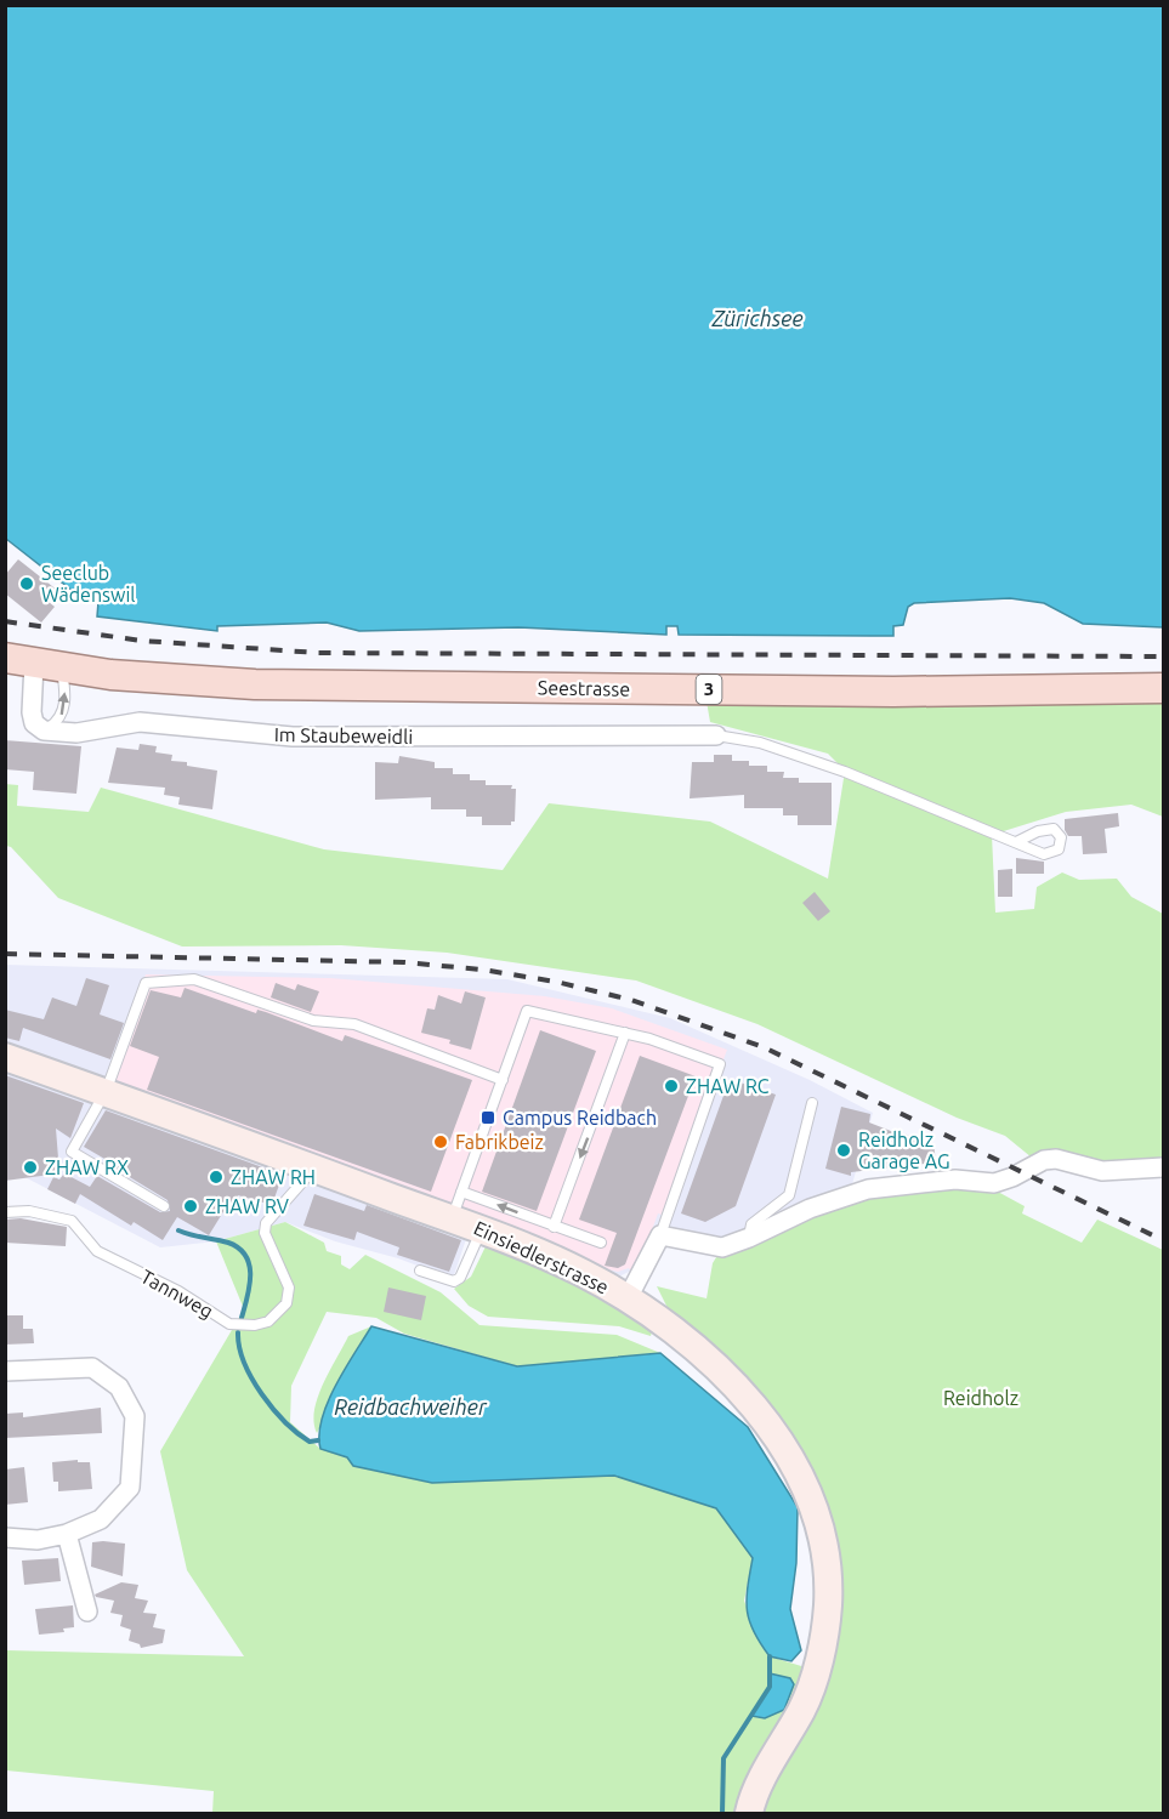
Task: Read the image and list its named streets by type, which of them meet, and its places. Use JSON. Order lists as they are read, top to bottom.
{
  "streets": {
    "main road": ["Seestrasse", "3", "Einsiedlerstrasse"],
    "street": ["Im Staubeweidli"],
    "lane": ["Tannweg"]
  },
  "crossings": [
    ["Einsiedlerstrasse", "Tannweg"]
  ],
  "water": ["Zürichsee", "Reidbachweiher"],
  "parks": ["Reidholz"],
  "places": {
    "other": [
      "Seeclub Wädenswil",
      "ZHAW RC",
      "Fabrikbeiz",
      "Reidholz Garage AG",
      "ZHAW RX",
      "ZHAW RH",
      "ZHAW RV"
    ],
    "transit": ["Campus Reidbach"]
  }
}
